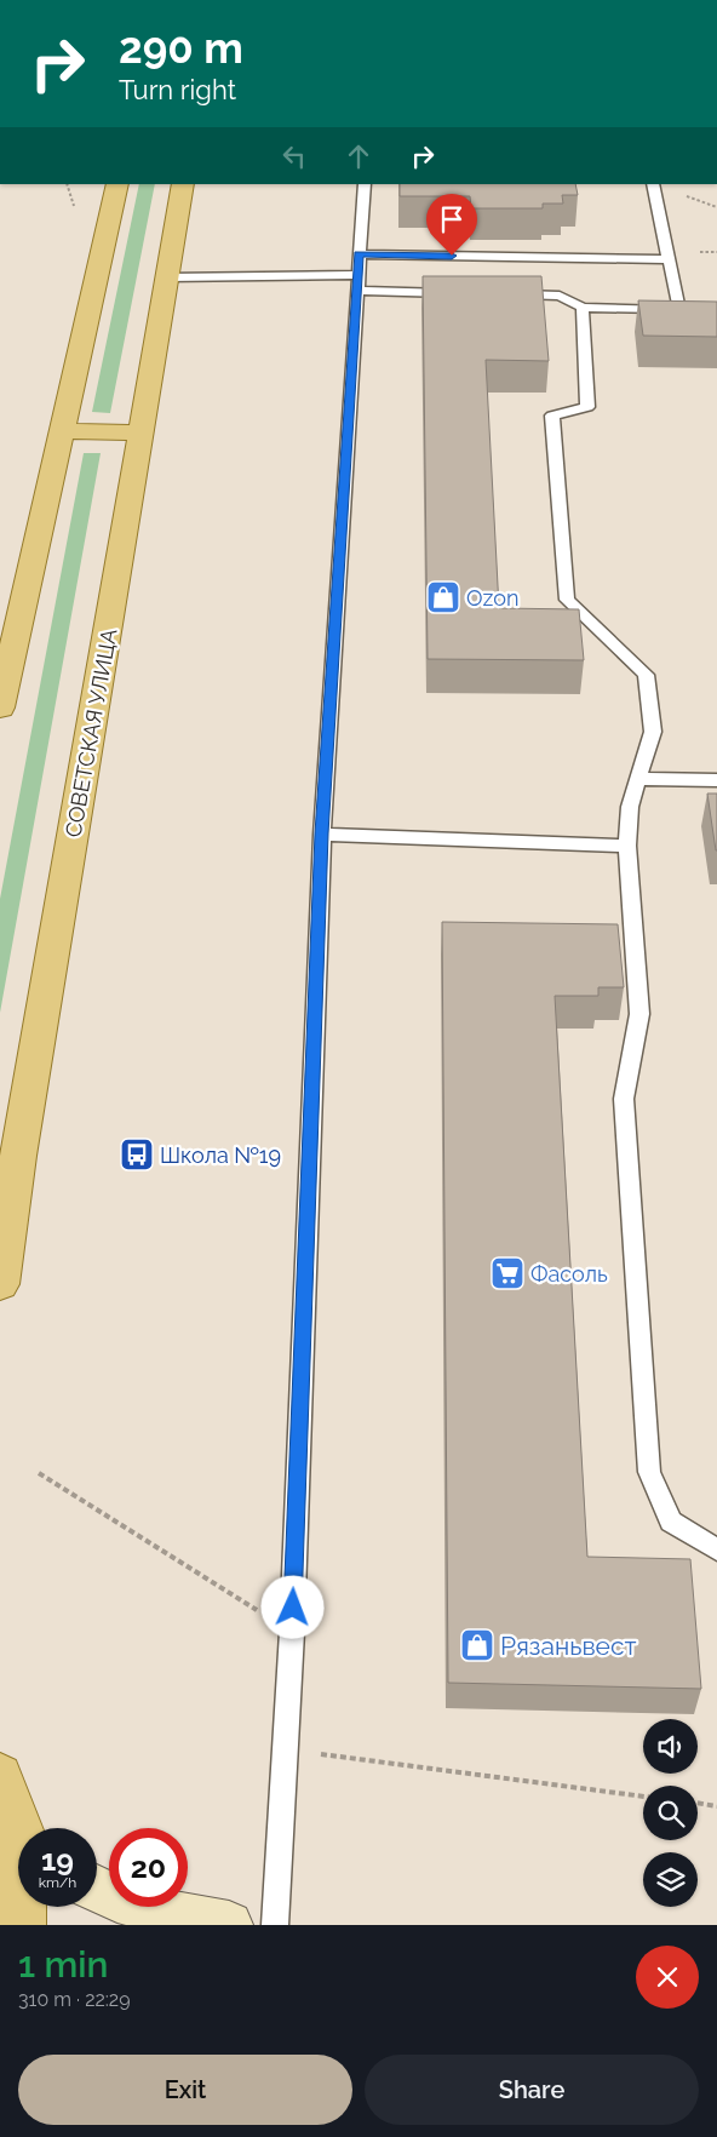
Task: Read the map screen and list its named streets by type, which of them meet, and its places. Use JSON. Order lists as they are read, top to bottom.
{
  "streets": {
    "main road": ["СОВЕТСКАЯ УЛИЦА"]
  },
  "places": {
    "shop": ["Ozon", "Рязаньвест"],
    "bus stop": ["Школа №19"],
    "supermarket": ["Фасоль"]
  },
  "page": {
    "turn": ["290 m", "Turn right"],
    "speed": "19 km/h",
    "limit": "20",
    "heading": ["1 min", "310 m · 22:29"],
    "buttons": ["Exit", "Share"]
  }
}
